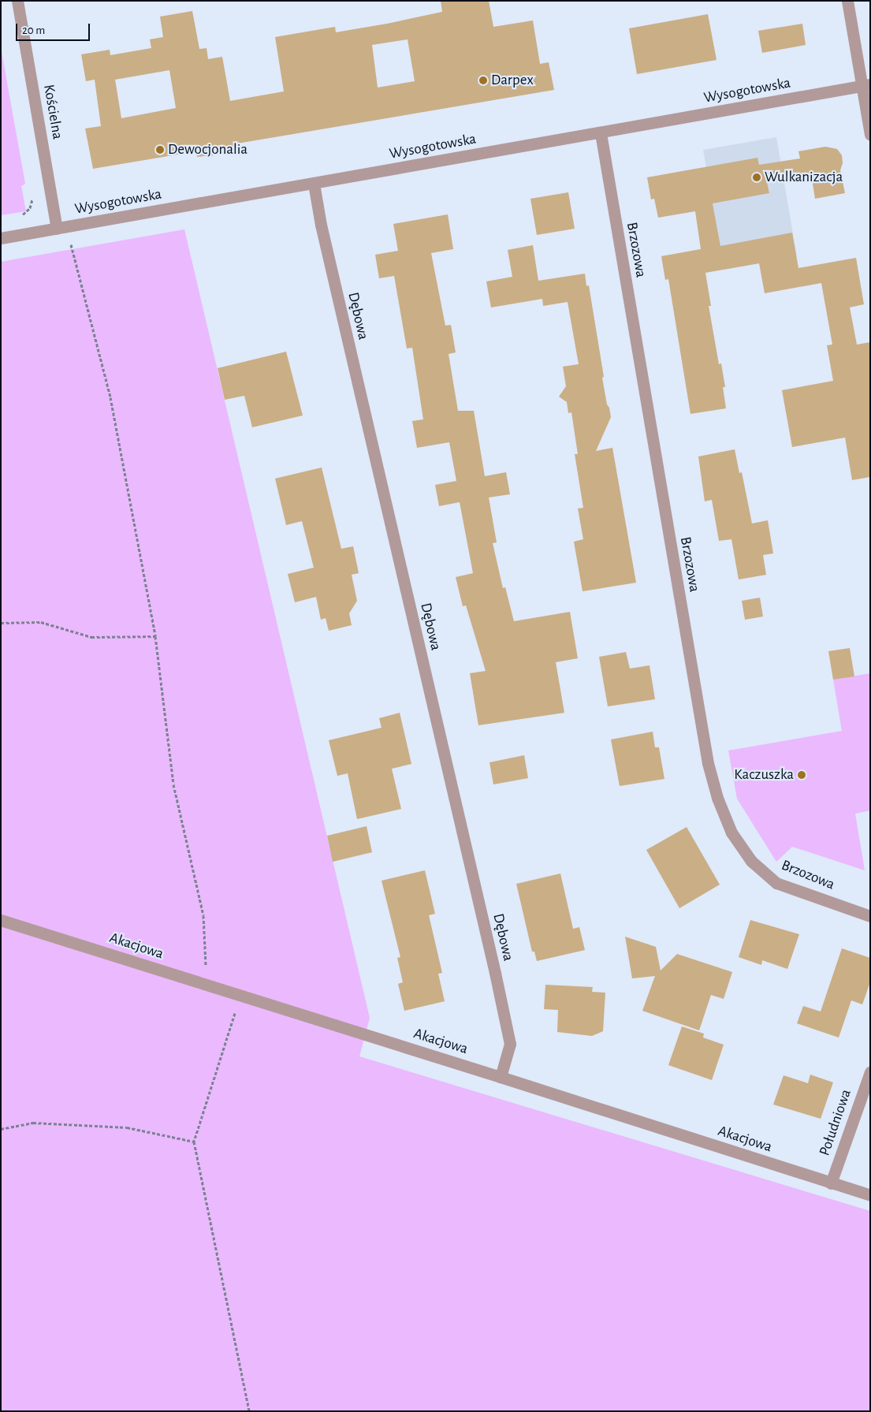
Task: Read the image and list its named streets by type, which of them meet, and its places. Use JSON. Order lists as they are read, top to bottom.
{
  "streets": {
    "street": [
      "Wysogotowska",
      "Kościelna",
      "Brzozowa",
      "Dębowa",
      "Akacjowa",
      "Południowa"
    ]
  },
  "crossings": [
    ["Wysogotowska", "Kościelna"],
    ["Wysogotowska", "Brzozowa"],
    ["Wysogotowska", "Dębowa"],
    ["Dębowa", "Akacjowa"],
    ["Akacjowa", "Południowa"]
  ],
  "places": [
    "Darpex",
    "Dewocjonalia",
    "Wulkanizacja",
    "Kaczuszka"
  ],
  "scale_bar": "20 m"
}
